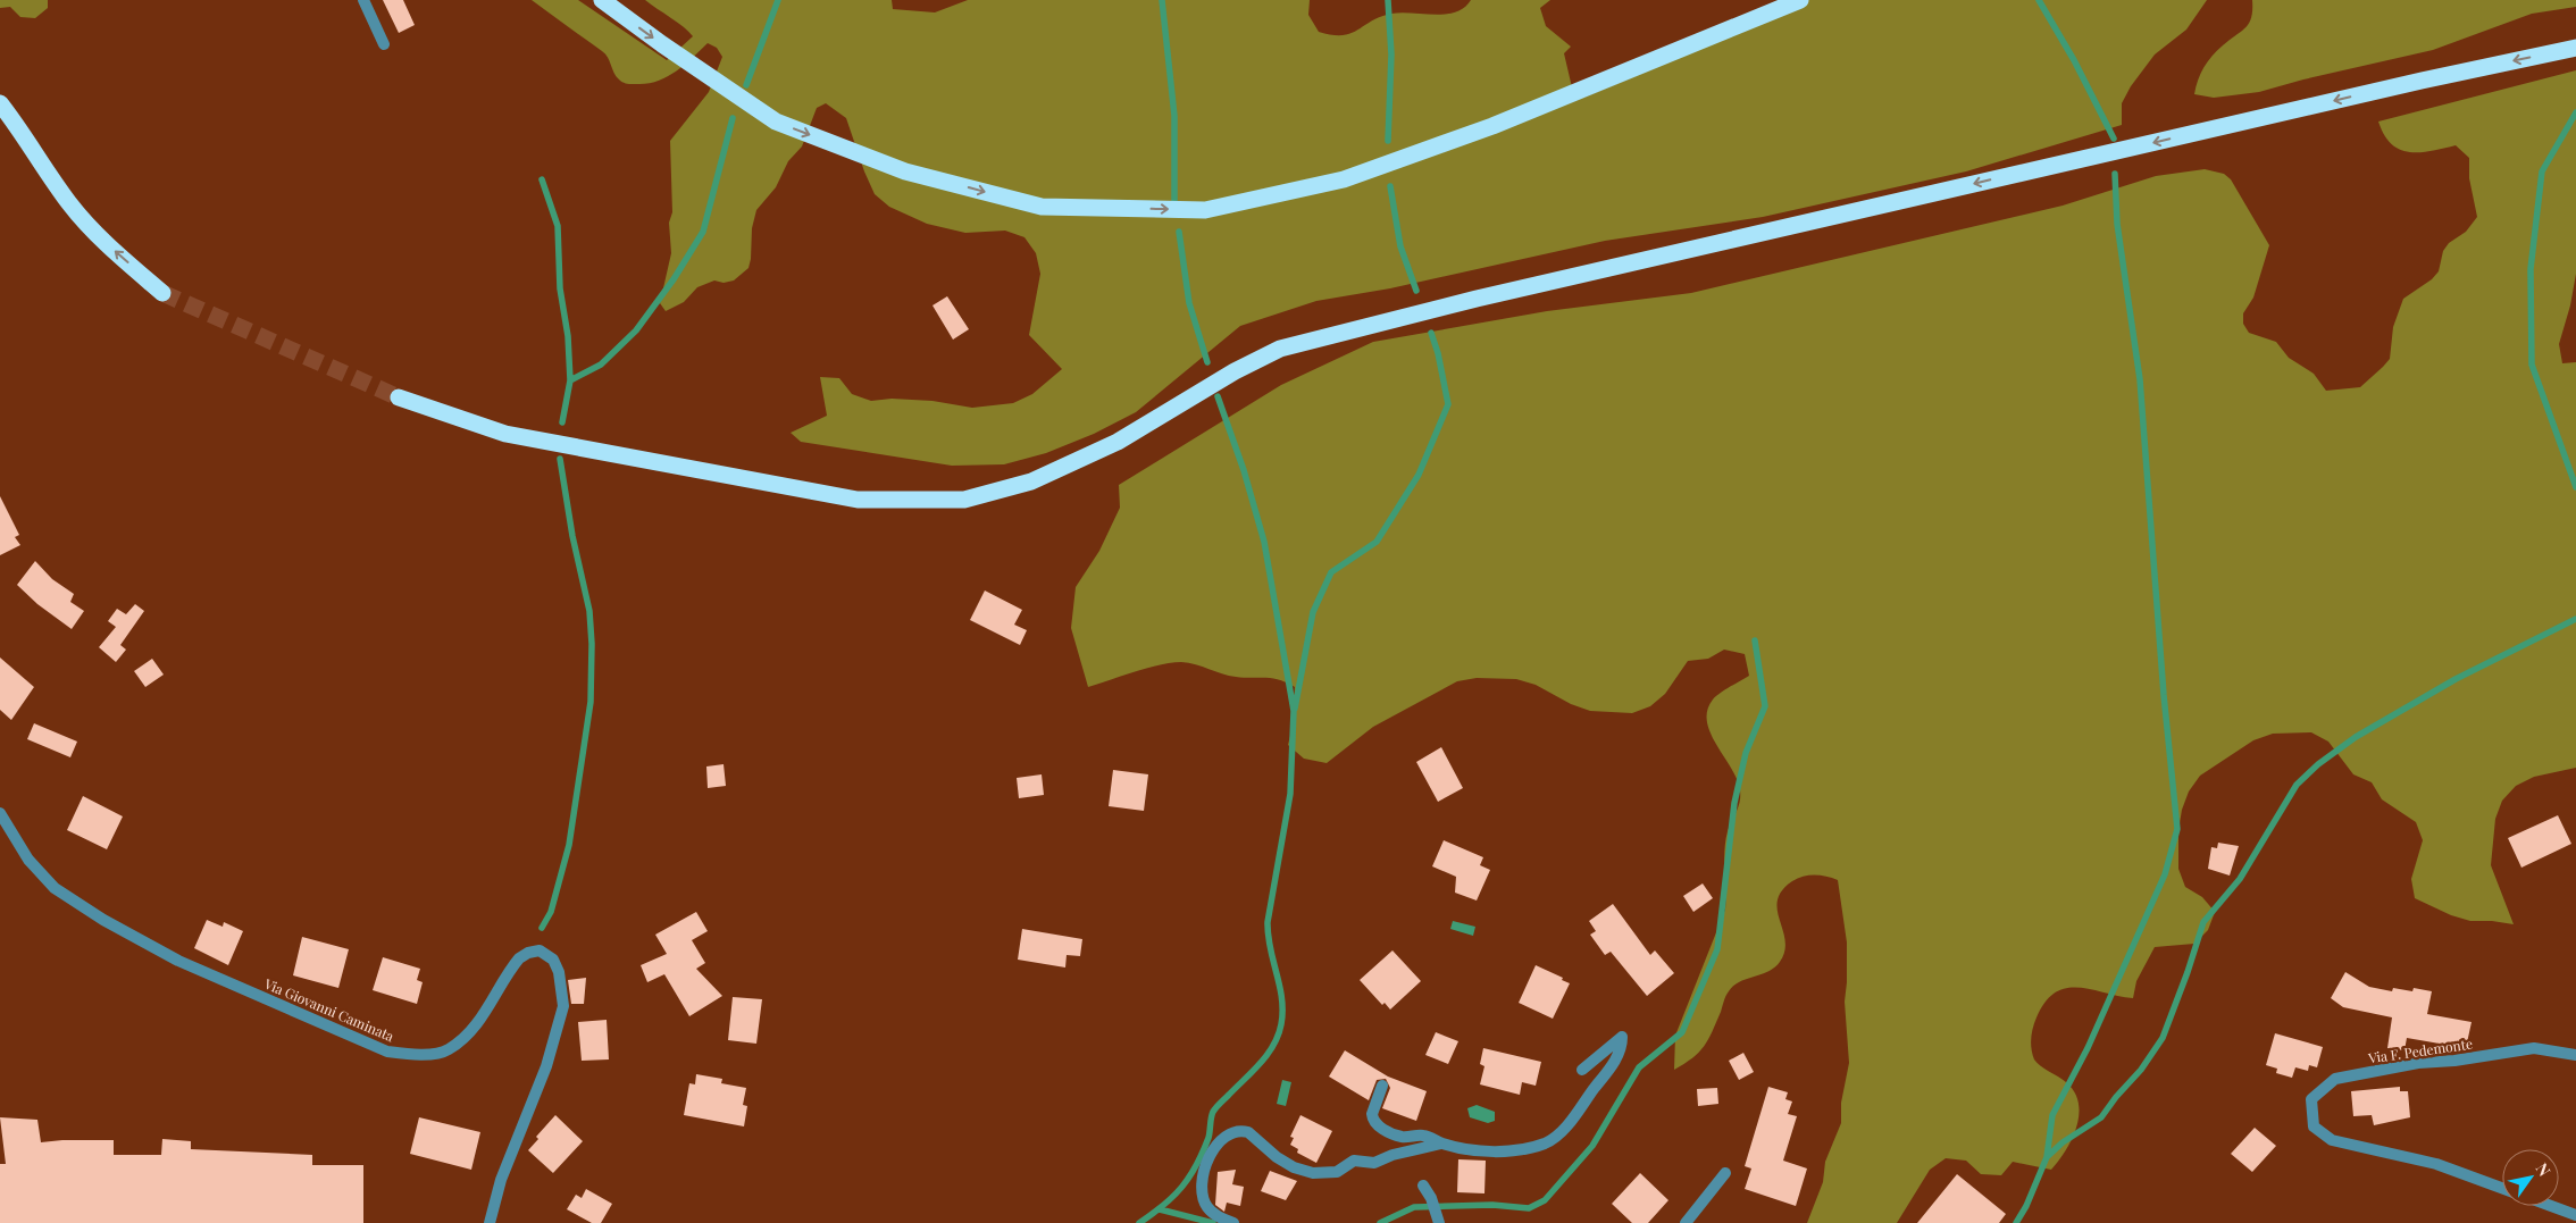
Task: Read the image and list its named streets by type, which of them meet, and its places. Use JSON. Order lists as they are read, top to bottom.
{
  "streets": {
    "street": ["Via Giovanni Caminata", "Via F. Pedemonte"]
  },
  "north": "top right"
}
